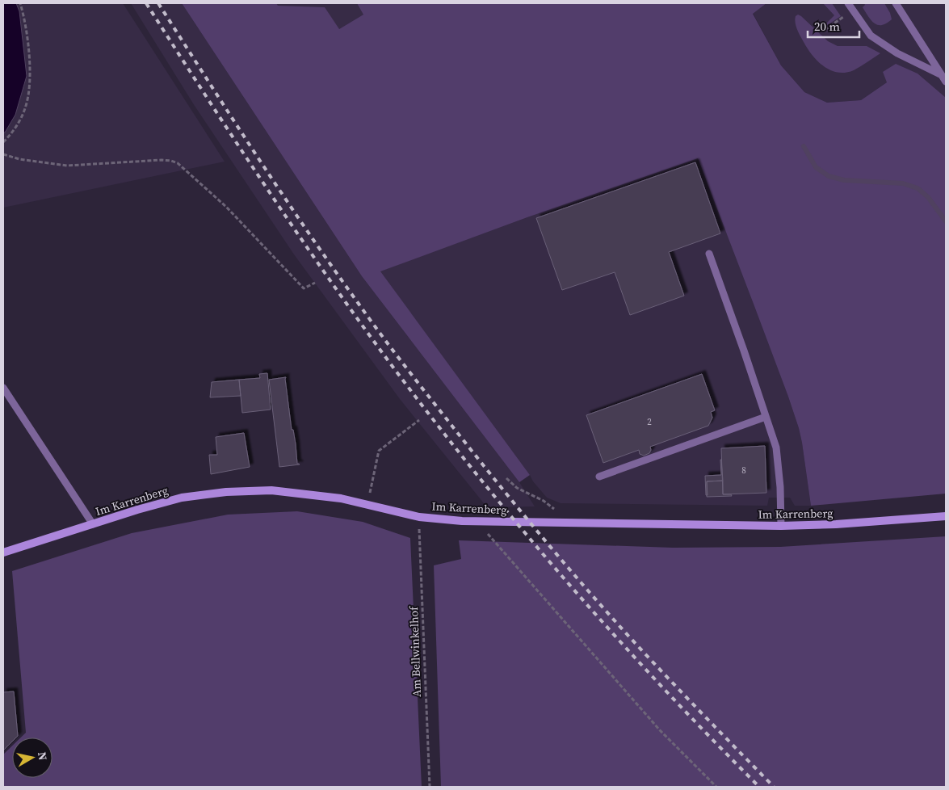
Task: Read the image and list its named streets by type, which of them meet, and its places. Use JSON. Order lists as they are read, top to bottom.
{
  "streets": {
    "street": ["Im Karrenberg"],
    "path": ["Am Bellwinkelhof"]
  },
  "crossings": [
    ["Im Karrenberg", "Am Bellwinkelhof"]
  ],
  "house_numbers": ["2", "8"],
  "scale_bar": "20 m",
  "north": "right"
}
